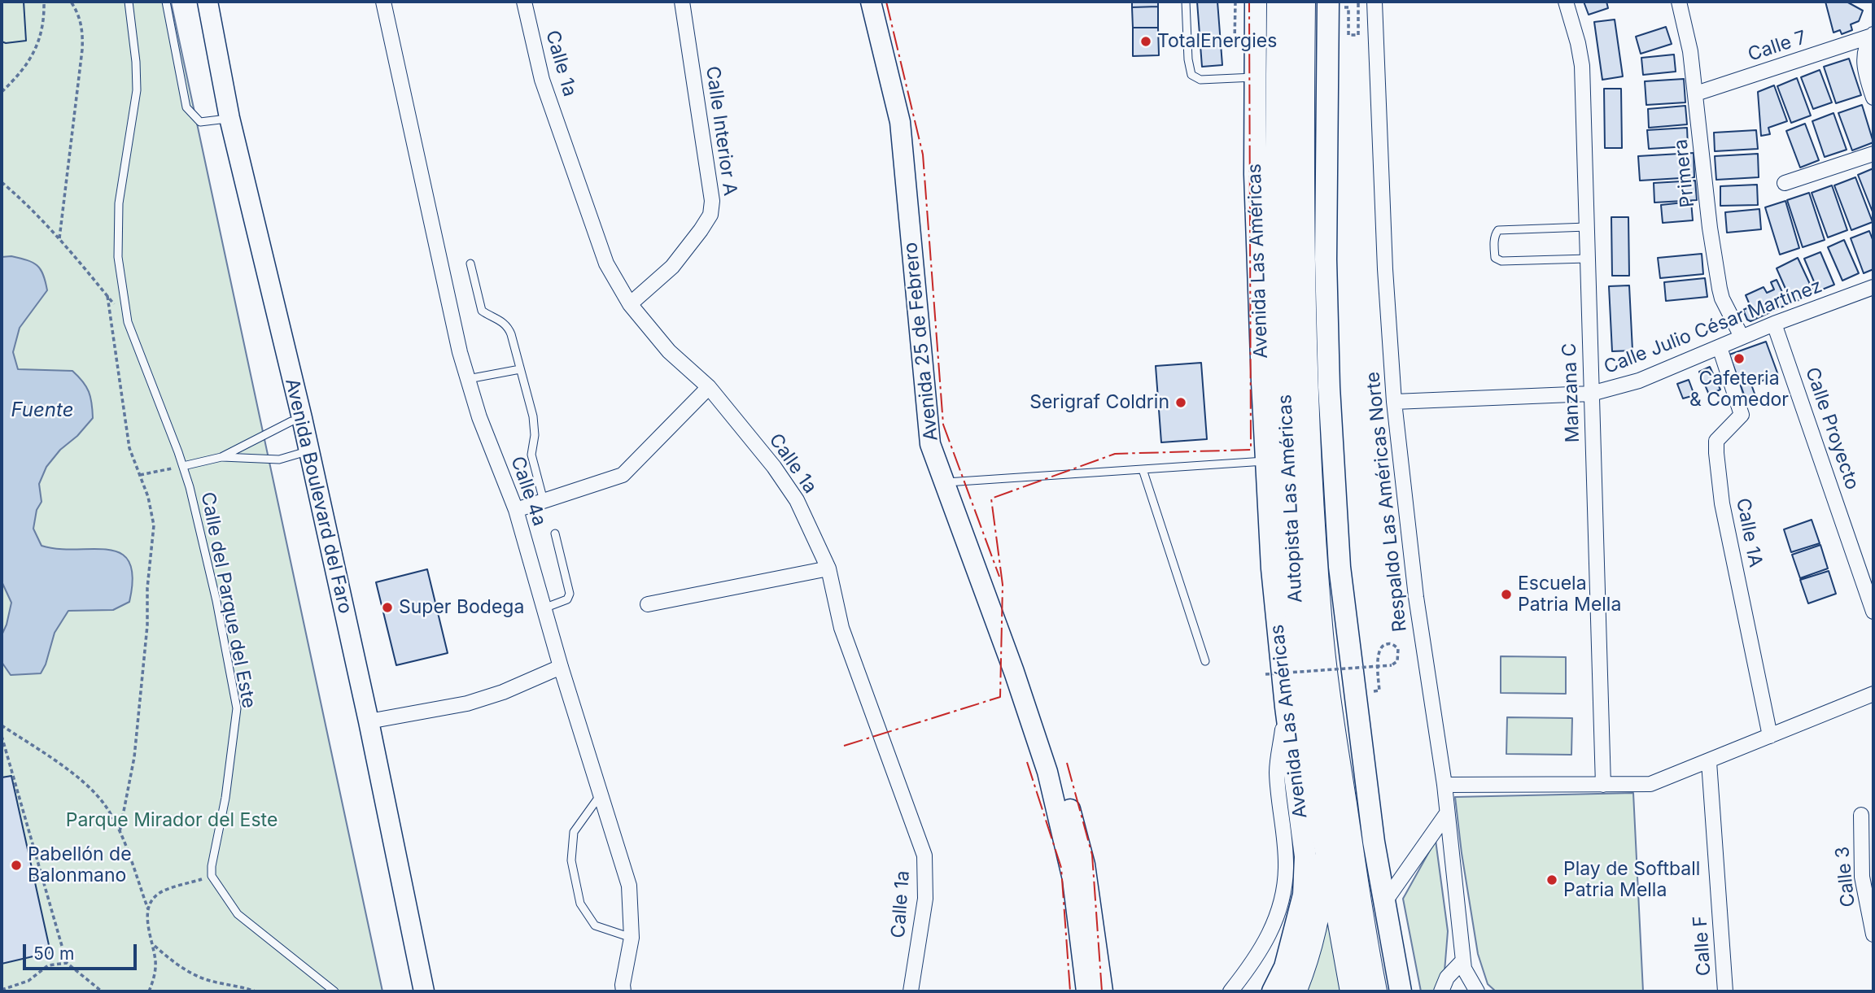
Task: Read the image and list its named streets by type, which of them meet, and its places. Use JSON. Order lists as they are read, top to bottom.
{
  "streets": {
    "highway": ["Autopista Las Américas"],
    "main road": ["Avenida Las Américas", "Avenida 25 de Febrero", "Avenida Boulevard del Faro"],
    "street": [
      "Calle 7",
      "Calle 1a",
      "Calle Interior A",
      "Primera",
      "Calle Julio César Martínez",
      "Manzana C",
      "Calle Proyecto",
      "Calle 4a",
      "Respaldo Las Américas Norte",
      "Calle 1A",
      "Calle 3",
      "Calle F"
    ],
    "lane": ["Calle del Parque del Este"]
  },
  "crossings": [
    ["Calle 7", "Primera"],
    ["Calle 1a", "Calle Interior A"],
    ["Primera", "Calle Julio César Martínez"],
    ["Calle Julio César Martínez", "Manzana C"],
    ["Calle Julio César Martínez", "Calle Proyecto"],
    ["Calle Julio César Martínez", "Respaldo Las Américas Norte"],
    ["Calle Julio César Martínez", "Calle 1A"]
  ],
  "water": ["Fuente"],
  "parks": ["Parque Mirador del Este"],
  "places": [
    "TotalEnergies",
    "Cafeteria & Comedor",
    "Serigraf Coldrin",
    "Escuela Patria Mella",
    "Super Bodega",
    "Pabellón de Balonmano",
    "Play de Softball Patria Mella"
  ],
  "scale_bar": "50 m"
}
